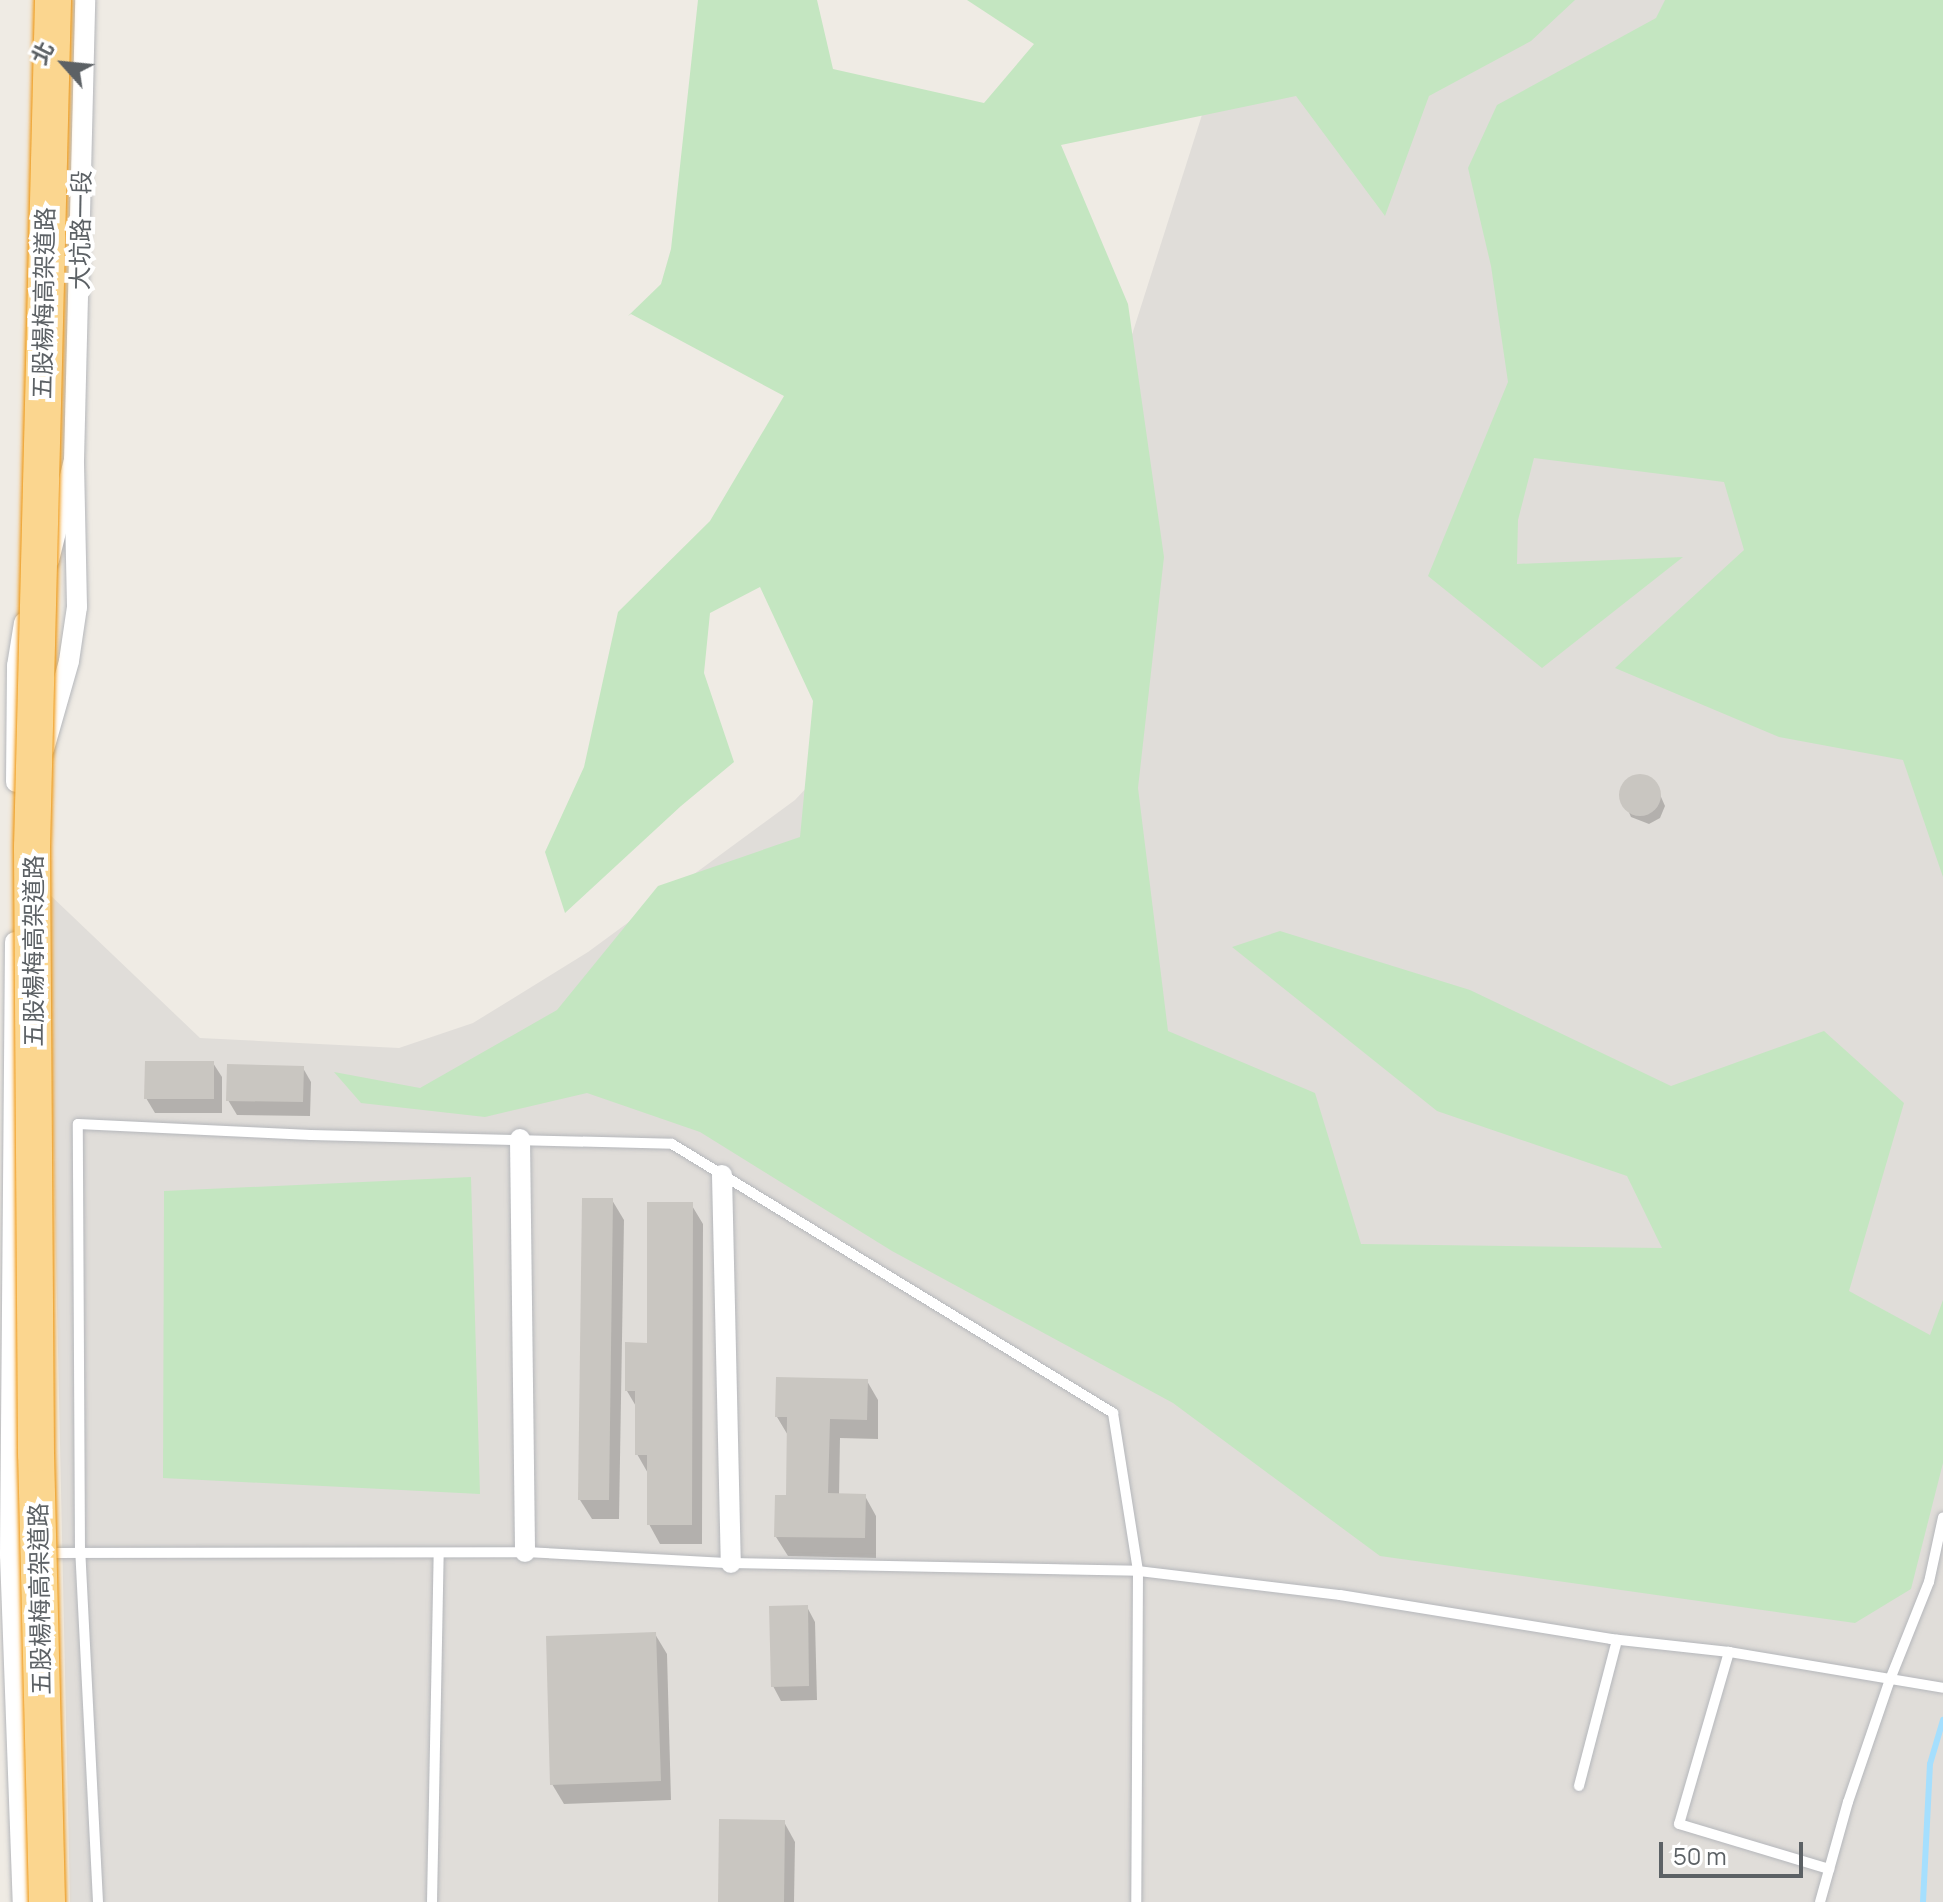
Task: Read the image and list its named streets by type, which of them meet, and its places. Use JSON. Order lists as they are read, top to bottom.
{
  "streets": {
    "highway": ["五股楊梅高架道路"],
    "street": ["大坑路一段"]
  },
  "scale_bar": "50 m",
  "north": "top left"
}
